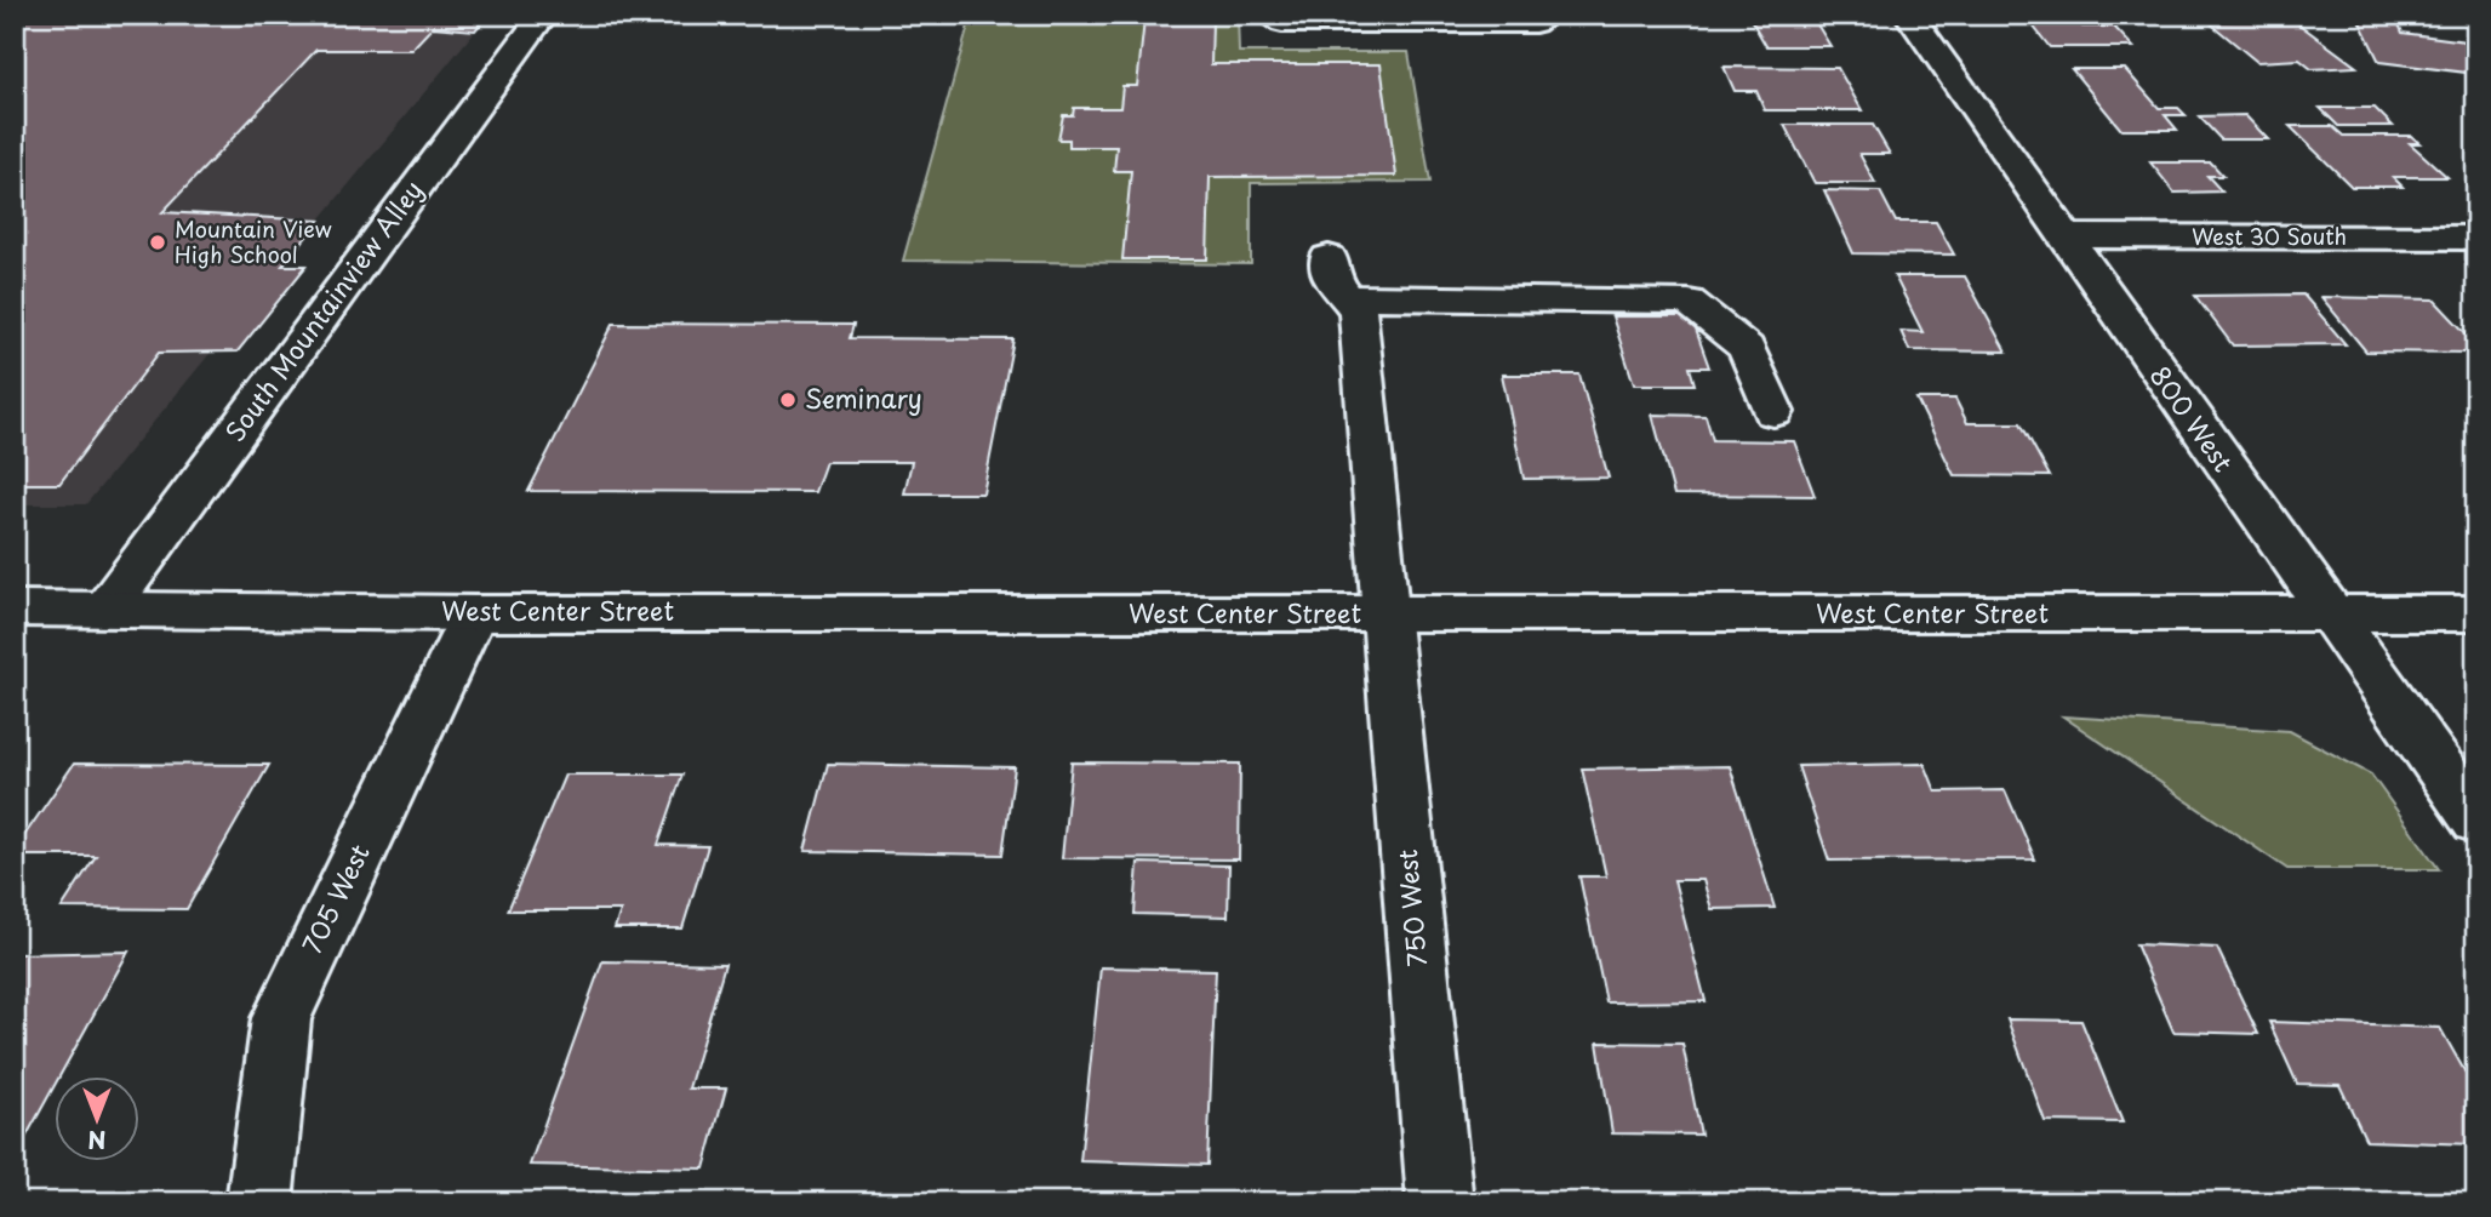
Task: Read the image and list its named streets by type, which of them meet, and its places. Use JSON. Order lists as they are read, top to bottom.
{
  "streets": {
    "street": [
      "West 30 South",
      "South Mountainview Alley",
      "800 West",
      "West Center Street",
      "705 West",
      "750 West"
    ]
  },
  "crossings": [
    ["West 30 South", "800 West"],
    ["South Mountainview Alley", "West Center Street"],
    ["800 West", "West Center Street"],
    ["West Center Street", "705 West"],
    ["West Center Street", "750 West"]
  ],
  "places": ["Mountain View High School", "Seminary"],
  "north": "bottom"
}
